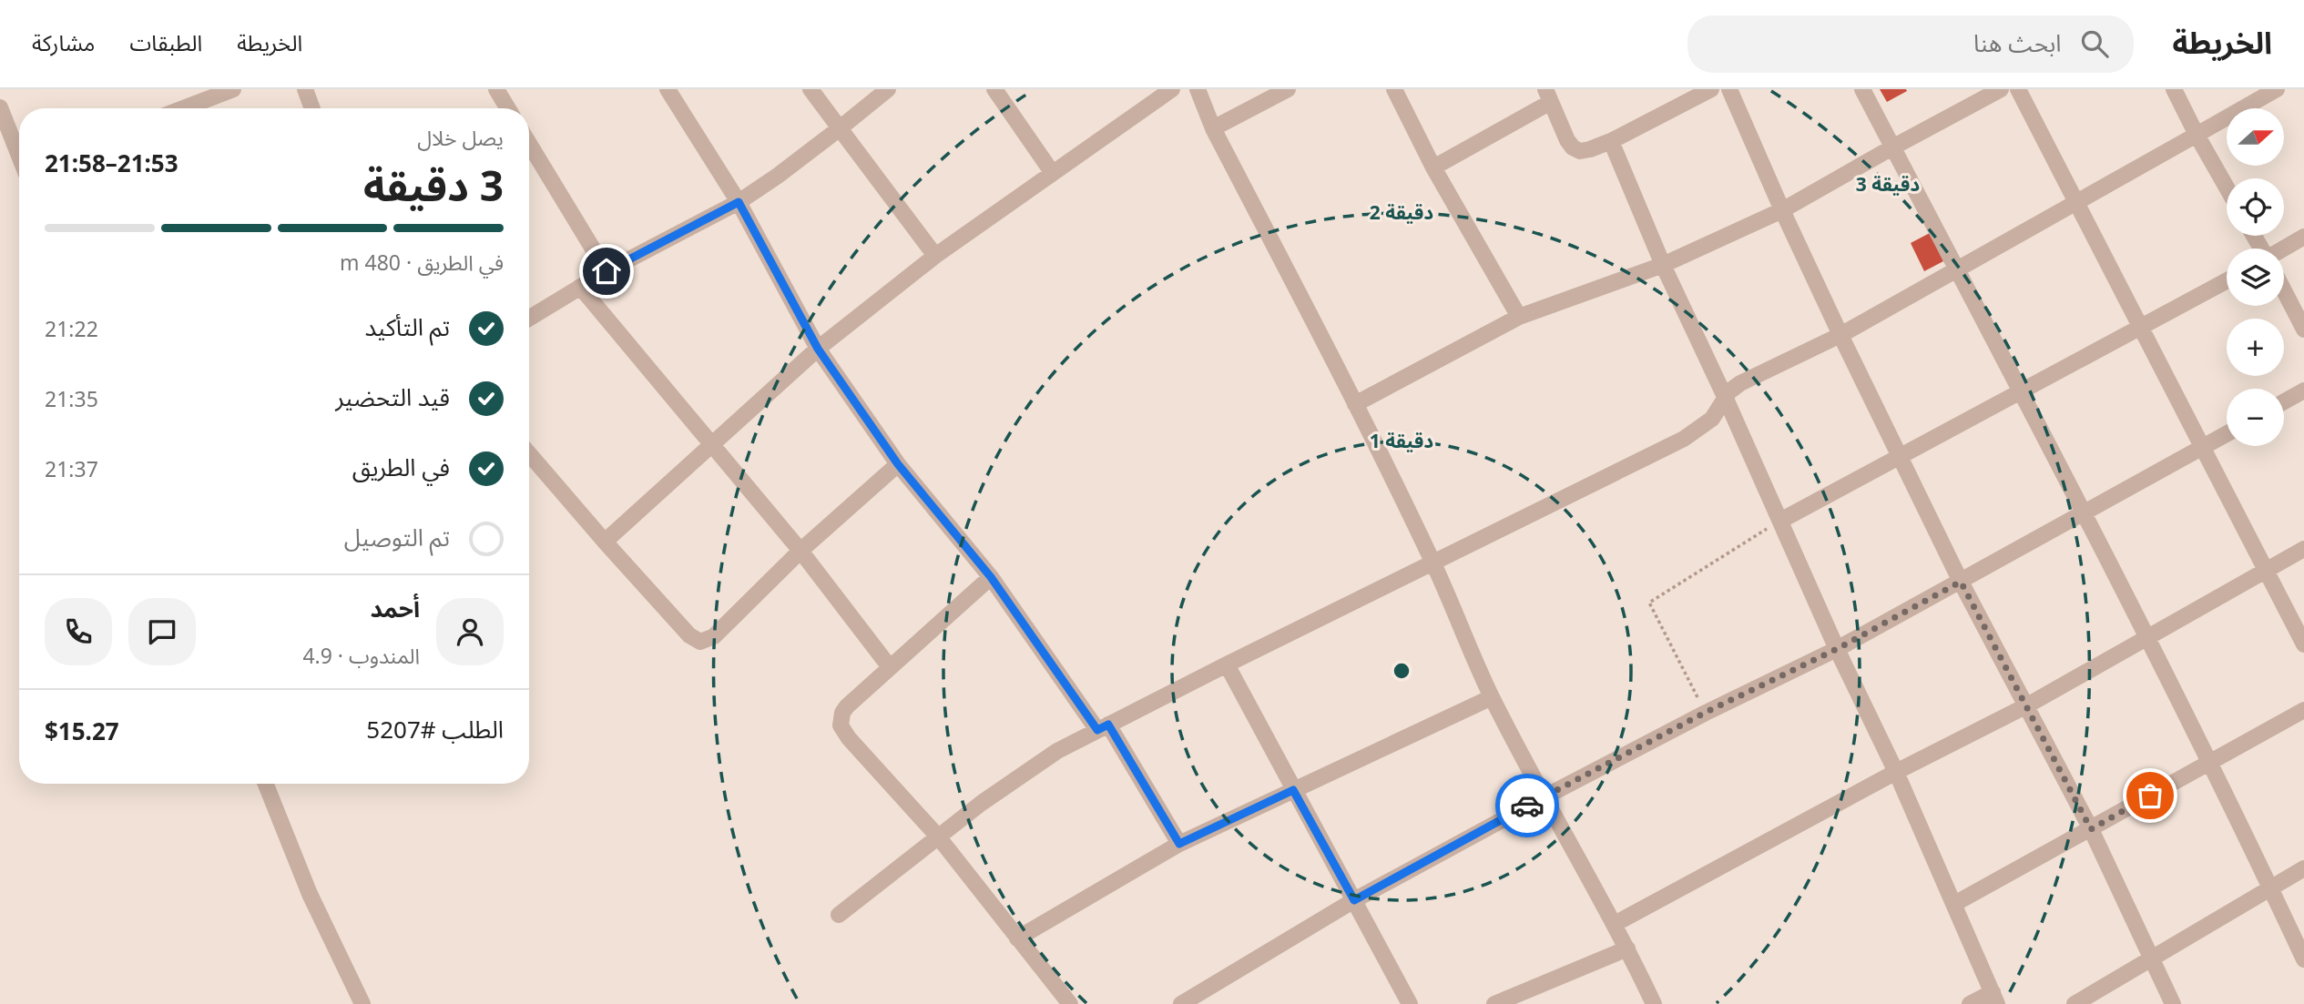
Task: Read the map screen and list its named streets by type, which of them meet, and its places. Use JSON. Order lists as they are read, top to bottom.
{
  "north": "right",
  "page": {
    "header": "الخريطة",
    "search": "ابحث هنا",
    "nav": ["الخريطة", "الطبقات", "مشاركة"],
    "map_buttons": ["+", "−"],
    "heading": ["3 دقيقة", "يصل خلال", "21:53–21:58"],
    "panel": [
      "أحمد",
      "المندوب · 4.9",
      "الطلب #5207",
      "$15.27"
    ],
    "bar": "في الطريق · 480 m",
    "list": [
      ["تم التأكيد", "21:22"],
      ["قيد التحضير", "21:35"],
      ["في الطريق", "21:37"],
      "تم التوصيل"
    ]
  },
  "rings": ["3 دقيقة", "2 دقيقة", "1 دقيقة"]
}
